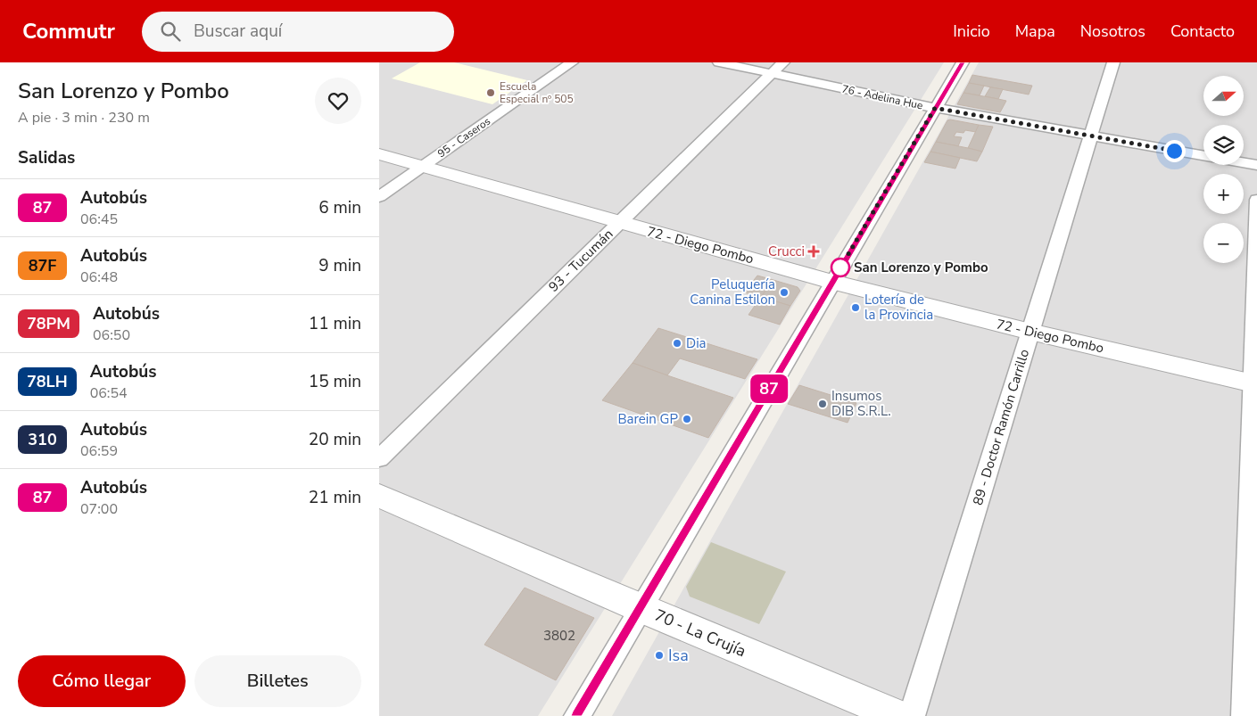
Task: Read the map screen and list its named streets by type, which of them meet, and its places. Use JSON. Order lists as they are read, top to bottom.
{
  "streets": {
    "street": [
      "76 - Adelina Hue",
      "95 - Caseros",
      "72 - Diego Pombo",
      "93 - Tucumán",
      "89 - Doctor Ramón Carrillo",
      "70 - La Crujía"
    ]
  },
  "crossings": [
    ["76 - Adelina Hue", "93 - Tucumán"],
    ["76 - Adelina Hue", "89 - Doctor Ramón Carrillo"],
    ["95 - Caseros", "72 - Diego Pombo"],
    ["72 - Diego Pombo", "93 - Tucumán"],
    ["72 - Diego Pombo", "89 - Doctor Ramón Carrillo"]
  ],
  "places": {
    "other": [
      "Escuela Especial nº 505",
      "San Lorenzo y Pombo",
      "Peluquería Canina Estilon",
      "Lotería de la Provincia",
      "Dia",
      "Insumos DIB S.R.L.",
      "Barein GP",
      "Isa"
    ],
    "health": ["Crucci"]
  },
  "lines": ["bus line 87"],
  "house_numbers": ["3802"],
  "north": "right",
  "page": {
    "header": "Commutr",
    "search": "Buscar aquí",
    "nav": [
      "Inicio",
      "Mapa",
      "Nosotros",
      "Contacto"
    ],
    "heading": [
      ["San Lorenzo y Pombo", "A pie · 3 min · 230 m"],
      "Salidas"
    ],
    "on_map": "87",
    "map_buttons": ["+", "−"],
    "list": [
      {
        "mark": "87",
        "name": "Autobús",
        "note": "06:45",
        "value": "6 min"
      },
      {
        "mark": "87F",
        "name": "Autobús",
        "note": "06:48",
        "value": "9 min"
      },
      {
        "mark": "78PM",
        "name": "Autobús",
        "note": "06:50",
        "value": "11 min"
      },
      {
        "mark": "78LH",
        "name": "Autobús",
        "note": "06:54",
        "value": "15 min"
      },
      {
        "mark": "310",
        "name": "Autobús",
        "note": "06:59",
        "value": "20 min"
      },
      {
        "mark": "87",
        "name": "Autobús",
        "note": "07:00",
        "value": "21 min"
      }
    ],
    "buttons": ["Cómo llegar", "Billetes"]
  }
}
